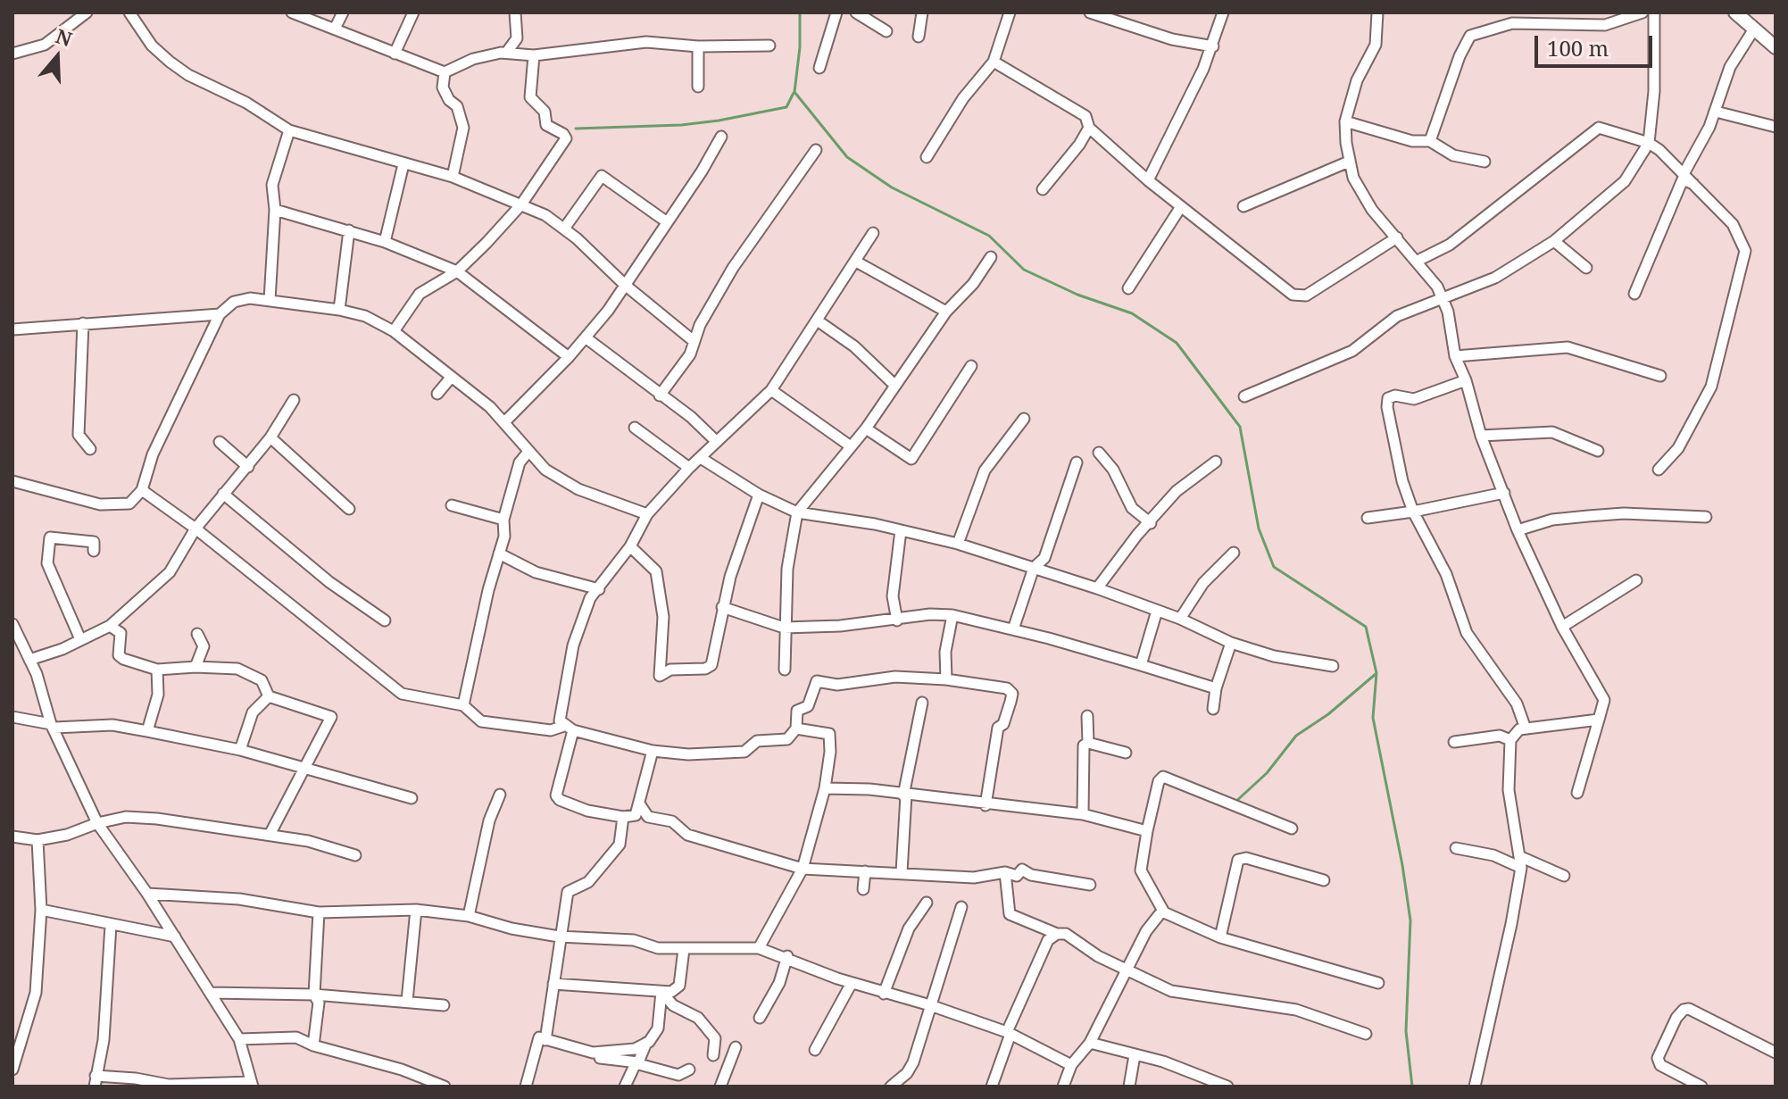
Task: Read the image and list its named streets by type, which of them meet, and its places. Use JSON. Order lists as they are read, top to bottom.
{
  "scale_bar": "100 m",
  "north": "top"
}
